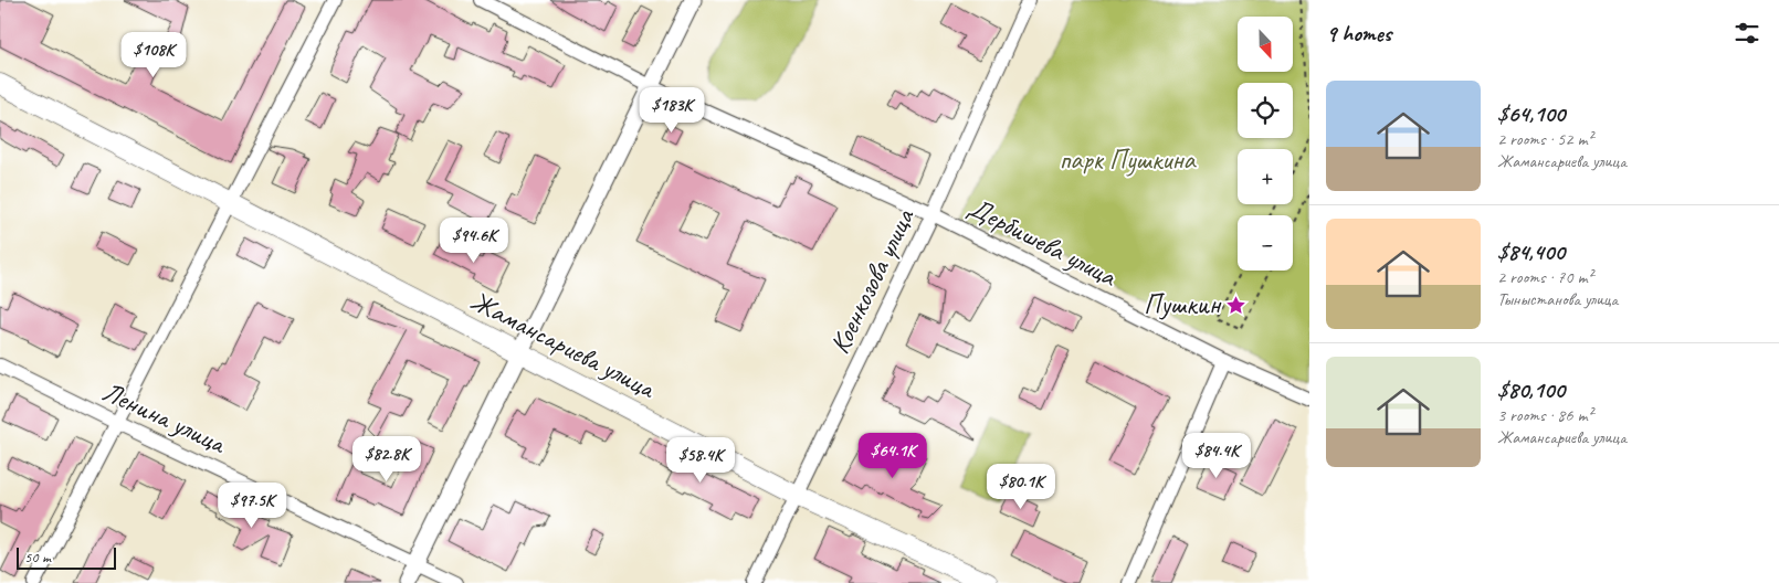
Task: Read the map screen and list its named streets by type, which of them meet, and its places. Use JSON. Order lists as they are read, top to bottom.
{
  "streets": {
    "main road": ["Жамансариева улица"],
    "street": ["Дербишева улица", "Коенкозова улица", "Ленина улица"]
  },
  "crossings": [
    ["Дербишева улица", "Коенкозова улица"],
    ["Коенкозова улица", "Жамансариева улица"]
  ],
  "parks": ["парк Пушкина"],
  "places": {
    "place": ["Пушкин"]
  },
  "scale_bar": "50 m",
  "north": "bottom",
  "page": {
    "heading": "9 homes",
    "map_buttons": ["+", "−"],
    "price": [
      "$108K",
      "$183K",
      "$94.6K",
      "$64.1K",
      "$84.4K",
      "$82.8K",
      "$58.4K",
      "$80.1K",
      "$97.5K"
    ],
    "list": [
      {
        "name": "$64,100",
        "note": "2 rooms · 52 m² · Жамансариева улица"
      },
      {
        "name": "$84,400",
        "note": "2 rooms · 70 m² · Тыныстанова улица"
      },
      {
        "name": "$80,100",
        "note": "3 rooms · 86 m² · Жамансариева улица"
      }
    ],
    "scale": "50 m"
  }
}
